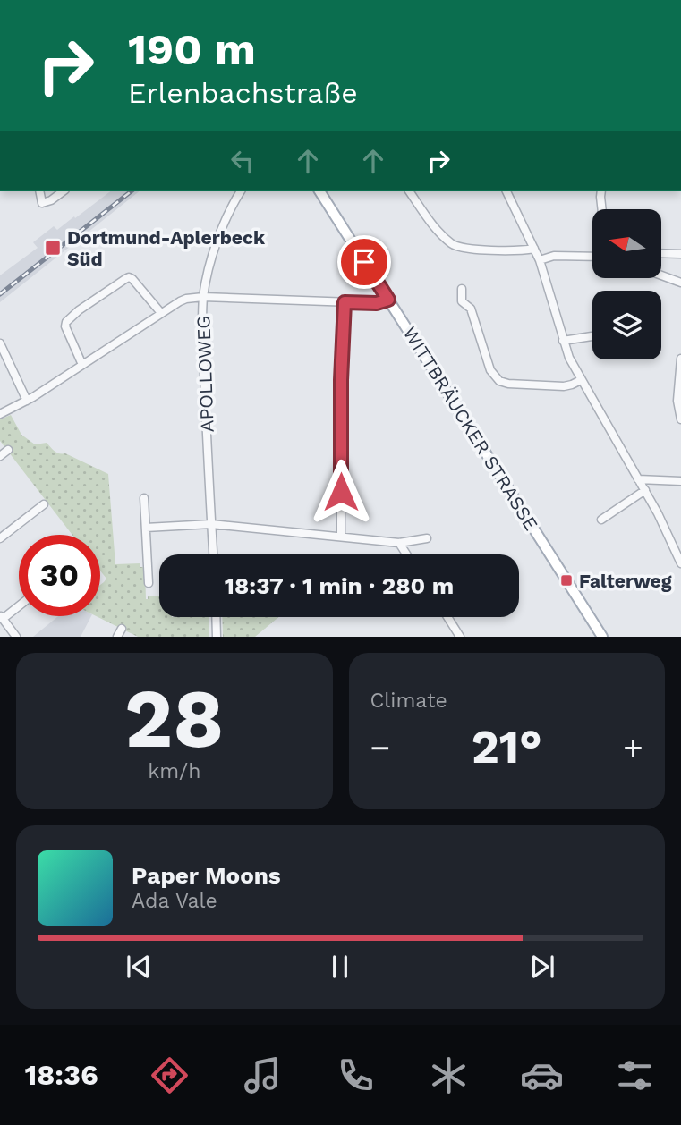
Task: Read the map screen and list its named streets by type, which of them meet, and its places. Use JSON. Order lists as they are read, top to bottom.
{
  "streets": {
    "main road": ["WITTBRÄUCKER STRASSE"],
    "street": ["APOLLOWEG"]
  },
  "places": {
    "transit": ["Dortmund-Aplerbeck Süd", "Falterweg"]
  },
  "north": "left",
  "page": {
    "turn": ["190 m", "Erlenbachstraße"],
    "limit": "30",
    "trip": "18:37 · 1 min · 280 m",
    "tile": [
      ["28", "km/h"],
      "Climate"
    ],
    "heat": ["−", "21°", "+"],
    "song": ["Paper Moons", "Ada Vale"],
    "tabs": "18:36"
  }
}
